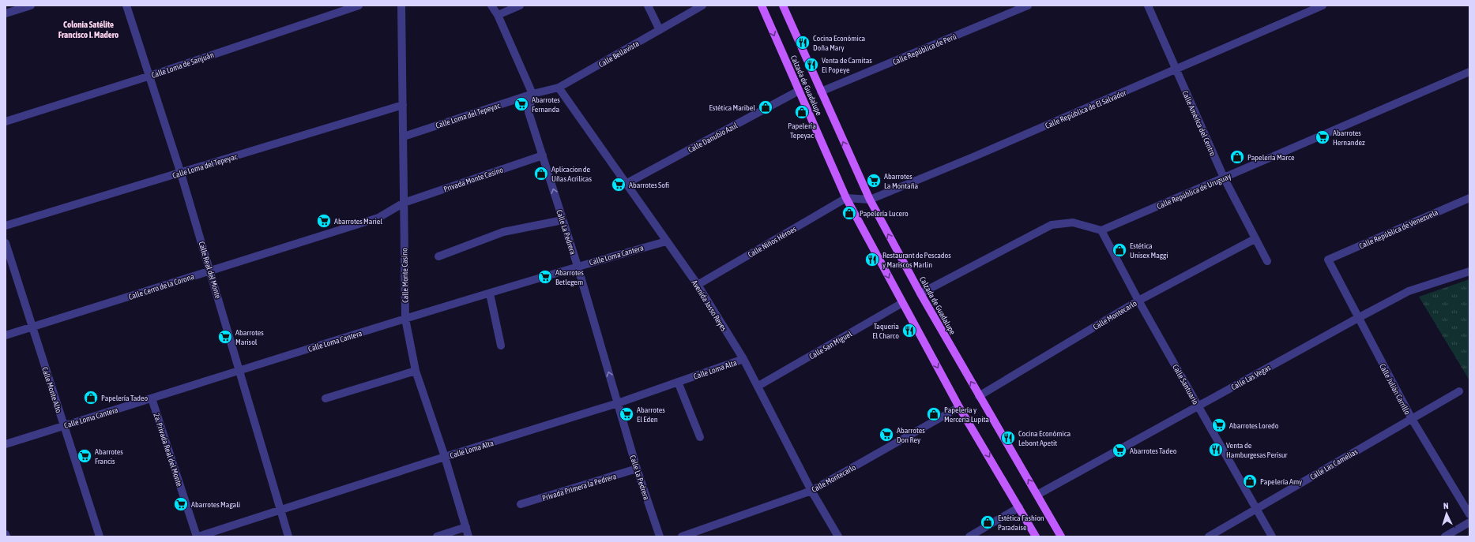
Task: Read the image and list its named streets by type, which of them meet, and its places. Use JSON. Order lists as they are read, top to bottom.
{
  "streets": {
    "main road": ["Calzada de Guadalupe"],
    "street": [
      "Calle República de Perú",
      "Calle Bellavista",
      "Calle Loma de Sanjuán",
      "Calle República de El Salvador",
      "Calle Loma del Tepeyac",
      "Calle América del Centro",
      "Calle Danubio Azul",
      "Privada Monte Casino",
      "Calle República de Uruguay",
      "Calle República de Venezuela",
      "Calle La Pedrera",
      "Calle Niños Héroes",
      "Calle Loma Cantera",
      "Calle Real del Monte",
      "Calle Monte Casino",
      "Calle Cerro de la Corona",
      "Avenida Jasso Reyes",
      "Calle Montecarlo",
      "Calle San Miguel",
      "Calle Loma Alta",
      "Calle Las Vegas",
      "Calle Santuario",
      "Calle Julián Carrillo",
      "Calle Monte Alto",
      "2a. Privada Real del Monte",
      "Calle Las Camelias",
      "Privada Primera la Pedrera"
    ]
  },
  "crossings": [
    ["Calle República de Perú", "Calzada de Guadalupe"],
    ["Calle Bellavista", "Calle Loma del Tepeyac"],
    ["Calle Bellavista", "Calle La Pedrera"],
    ["Calle Bellavista", "Avenida Jasso Reyes"],
    ["Calle Loma de Sanjuán", "Calle Real del Monte"],
    ["Calzada de Guadalupe", "Calle República de El Salvador"],
    ["Calzada de Guadalupe", "Calle Danubio Azul"],
    ["Calzada de Guadalupe", "Calle Niños Héroes"],
    ["Calzada de Guadalupe", "Calle Montecarlo"],
    ["Calzada de Guadalupe", "Calle San Miguel"],
    ["Calzada de Guadalupe", "Calle Las Vegas"],
    ["Calle República de El Salvador", "Calle América del Centro"],
    ["Calle República de El Salvador", "Calle Niños Héroes"],
    ["Calle Loma del Tepeyac", "Calle La Pedrera"],
    ["Calle Loma del Tepeyac", "Calle Real del Monte"],
    ["Calle Loma del Tepeyac", "Calle Monte Casino"],
    ["Calle América del Centro", "Calle República de Uruguay"],
    ["Calle América del Centro", "Calle Montecarlo"],
    ["Calle Danubio Azul", "Avenida Jasso Reyes"],
    ["Privada Monte Casino", "Calle La Pedrera"],
    ["Privada Monte Casino", "Calle Monte Casino"],
    ["Privada Monte Casino", "Calle Cerro de la Corona"],
    ["Calle República de Uruguay", "Calle Santuario"],
    ["Calle República de Venezuela", "Calle Julián Carrillo"],
    ["Calle La Pedrera", "Calle Loma Cantera"],
    ["Calle La Pedrera", "Calle Loma Alta"],
    ["Calle La Pedrera", "Privada Primera la Pedrera"],
    ["Calle Niños Héroes", "Avenida Jasso Reyes"],
    ["Calle Loma Cantera", "Calle Real del Monte"],
    ["Calle Loma Cantera", "Calle Monte Casino"],
    ["Calle Loma Cantera", "Avenida Jasso Reyes"],
    ["Calle Loma Cantera", "Calle Monte Alto"],
    ["Calle Loma Cantera", "2a. Privada Real del Monte"],
    ["Calle Real del Monte", "Calle Cerro de la Corona"],
    ["Calle Real del Monte", "Calle Loma Alta"],
    ["Calle Monte Casino", "Calle Cerro de la Corona"],
    ["Calle Monte Casino", "Calle Loma Alta"],
    ["Calle Cerro de la Corona", "Calle Monte Alto"],
    ["Avenida Jasso Reyes", "Calle Montecarlo"],
    ["Avenida Jasso Reyes", "Calle San Miguel"],
    ["Avenida Jasso Reyes", "Calle Loma Alta"],
    ["Calle Montecarlo", "Calle Santuario"],
    ["Calle Loma Alta", "2a. Privada Real del Monte"],
    ["Calle Las Vegas", "Calle Santuario"],
    ["Calle Las Vegas", "Calle Julián Carrillo"],
    ["Calle Santuario", "Calle Las Camelias"],
    ["Calle Julián Carrillo", "Calle Las Camelias"]
  ],
  "one_way": ["Calle La Pedrera"],
  "districts": ["Colonia Satélite Francisco I. Madero"],
  "places": {
    "restaurant": [
      "Cocina Económica Doña Mary",
      "Venta de Carnitas El Popeye",
      "Restaurant de Pescados y Mariscos Marlin",
      "Taqueria El Charco",
      "Cocina Económica Lebont Apetit",
      "Venta de Hamburgesas Perisur"
    ],
    "supermarket": [
      "Abarrotes Fernanda",
      "Abarrotes Hernandez",
      "Abarrotes La Montaña",
      "Abarrotes Sofi",
      "Abarrotes Mariel",
      "Abarrotes Betlegem",
      "Abarrotes Marisol",
      "Abarrotes El Eden",
      "Abarrotes Loredo",
      "Abarrotes Don Rey",
      "Abarrotes Tadeo",
      "Abarrotes Francis",
      "Abarrotes Magali"
    ],
    "shop": [
      "Estética Maribel",
      "Papelería Tepeyac",
      "Papelería Marce",
      "Aplicacion de Uñas Acrilicas",
      "Papelería Lucero",
      "Estética Unisex Maggi",
      "Papelería Tadeo",
      "Papelería y Merceria Lupita",
      "Papelería Amy",
      "Estética Fashion Paradaise"
    ]
  },
  "north": "top"
}
